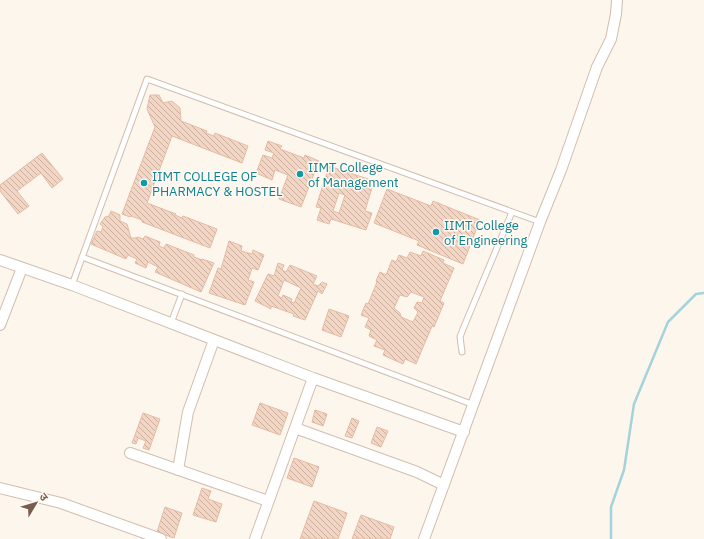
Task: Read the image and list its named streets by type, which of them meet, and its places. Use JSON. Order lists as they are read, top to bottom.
{
  "places": ["IIMT College of Management", "IIMT COLLEGE OF PHARMACY & HOSTEL", "IIMT College of Engineering"],
  "north": "top right"
}
